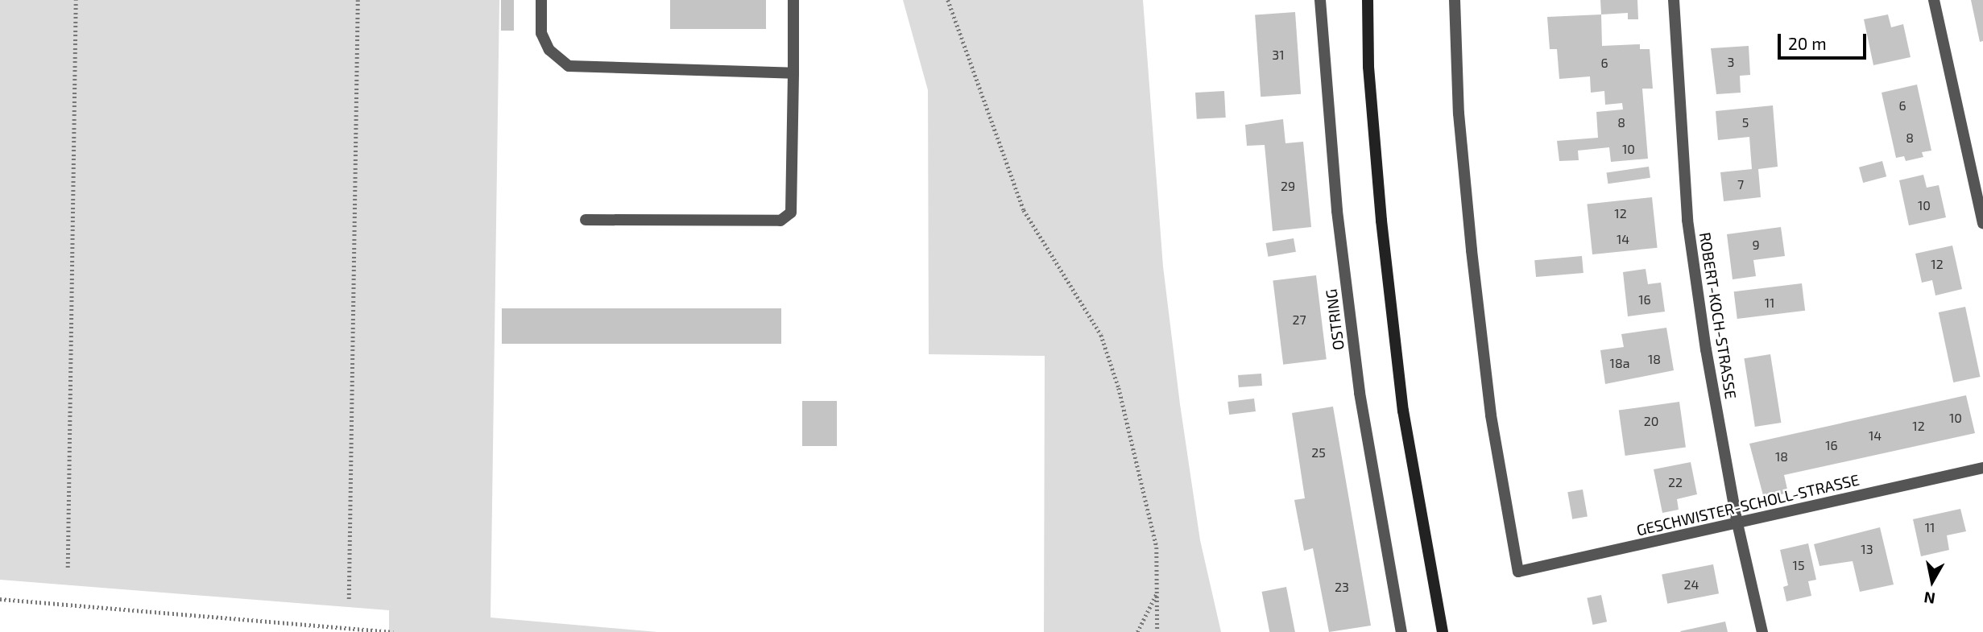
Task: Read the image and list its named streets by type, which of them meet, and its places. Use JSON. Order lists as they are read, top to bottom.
{
  "streets": {
    "street": ["ROBERT-KOCH-STRASSE", "OSTRING", "GESCHWISTER-SCHOLL-STRASSE"]
  },
  "crossings": [
    ["ROBERT-KOCH-STRASSE", "GESCHWISTER-SCHOLL-STRASSE"]
  ],
  "house_numbers": [
    "31",
    "3",
    "6",
    "6",
    "8",
    "5",
    "8",
    "10",
    "7",
    "29",
    "10",
    "12",
    "14",
    "9",
    "12",
    "16",
    "11",
    "27",
    "18",
    "18a",
    "10",
    "20",
    "12",
    "14",
    "16",
    "25",
    "18",
    "22",
    "11",
    "13",
    "15",
    "24",
    "23"
  ],
  "scale_bar": "20 m",
  "north": "bottom"
}
